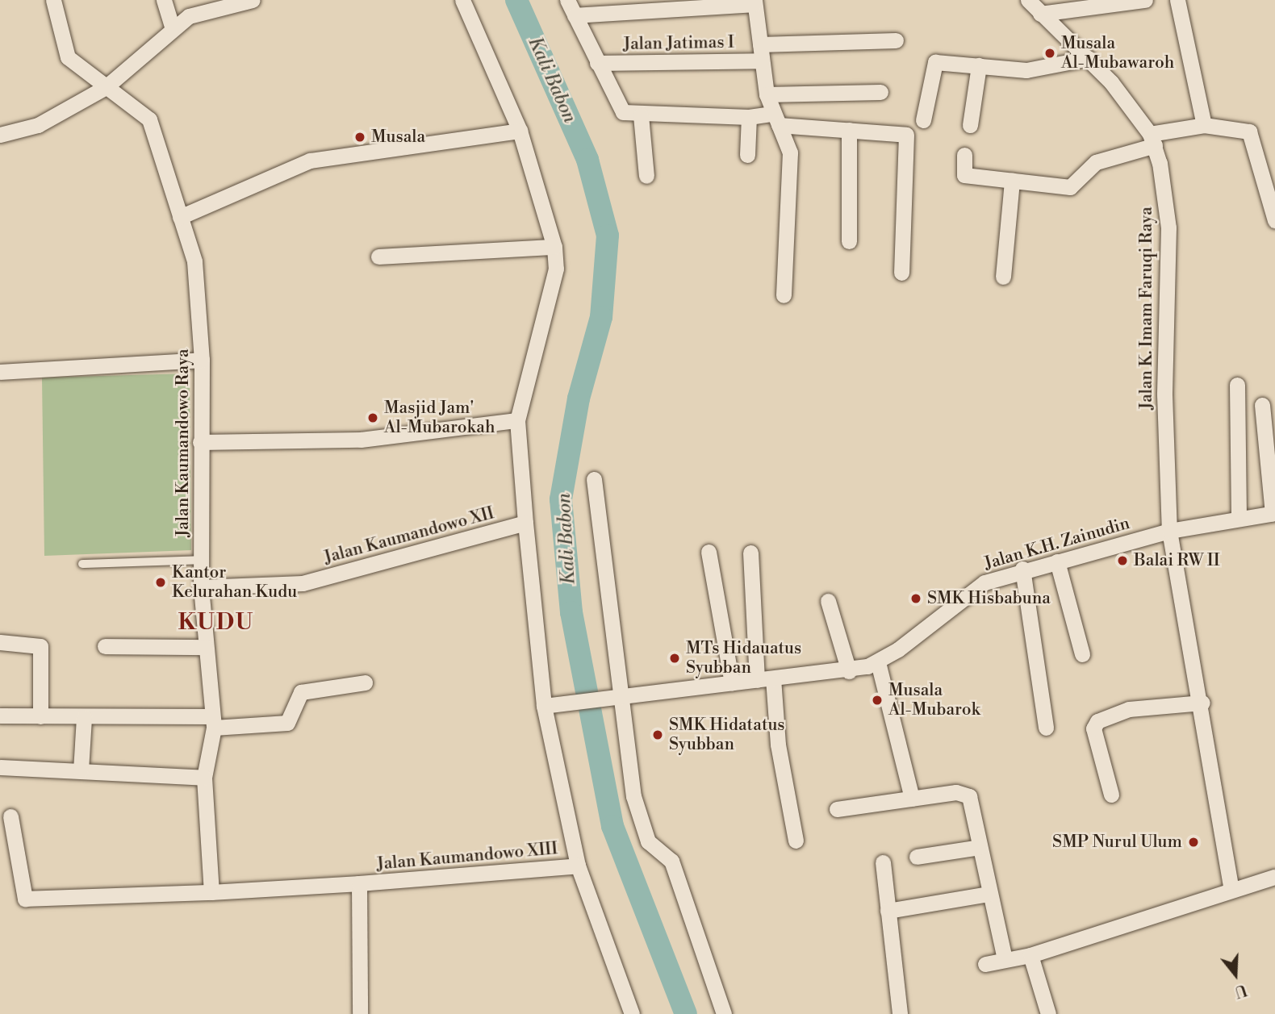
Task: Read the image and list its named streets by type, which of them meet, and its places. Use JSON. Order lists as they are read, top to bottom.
{
  "streets": {
    "street": [
      "Jalan Jatimas I",
      "Jalan K. Imam Faruqi Raya",
      "Jalan Kaumandowo Raya",
      "Jalan Kaumandowo XII",
      "Jalan K.H. Zainudin",
      "Jalan Kaumandowo XIII"
    ]
  },
  "crossings": [
    ["Jalan K. Imam Faruqi Raya", "Jalan K.H. Zainudin"],
    ["Jalan Kaumandowo Raya", "Jalan Kaumandowo XII"]
  ],
  "districts": ["KUDU"],
  "water": ["Kali Babon"],
  "places": [
    "Musala Al-Mubawaroh",
    "Musala",
    "Masjid Jam' Al-Mubarokah",
    "Balai RW II",
    "Kantor Kelurahan Kudu",
    "SMK Hisbabuna",
    "MTs Hidauatus Syubban",
    "Musala Al-Mubarok",
    "SMK Hidatatus Syubban",
    "SMP Nurul Ulum"
  ],
  "north": "bottom"
}
